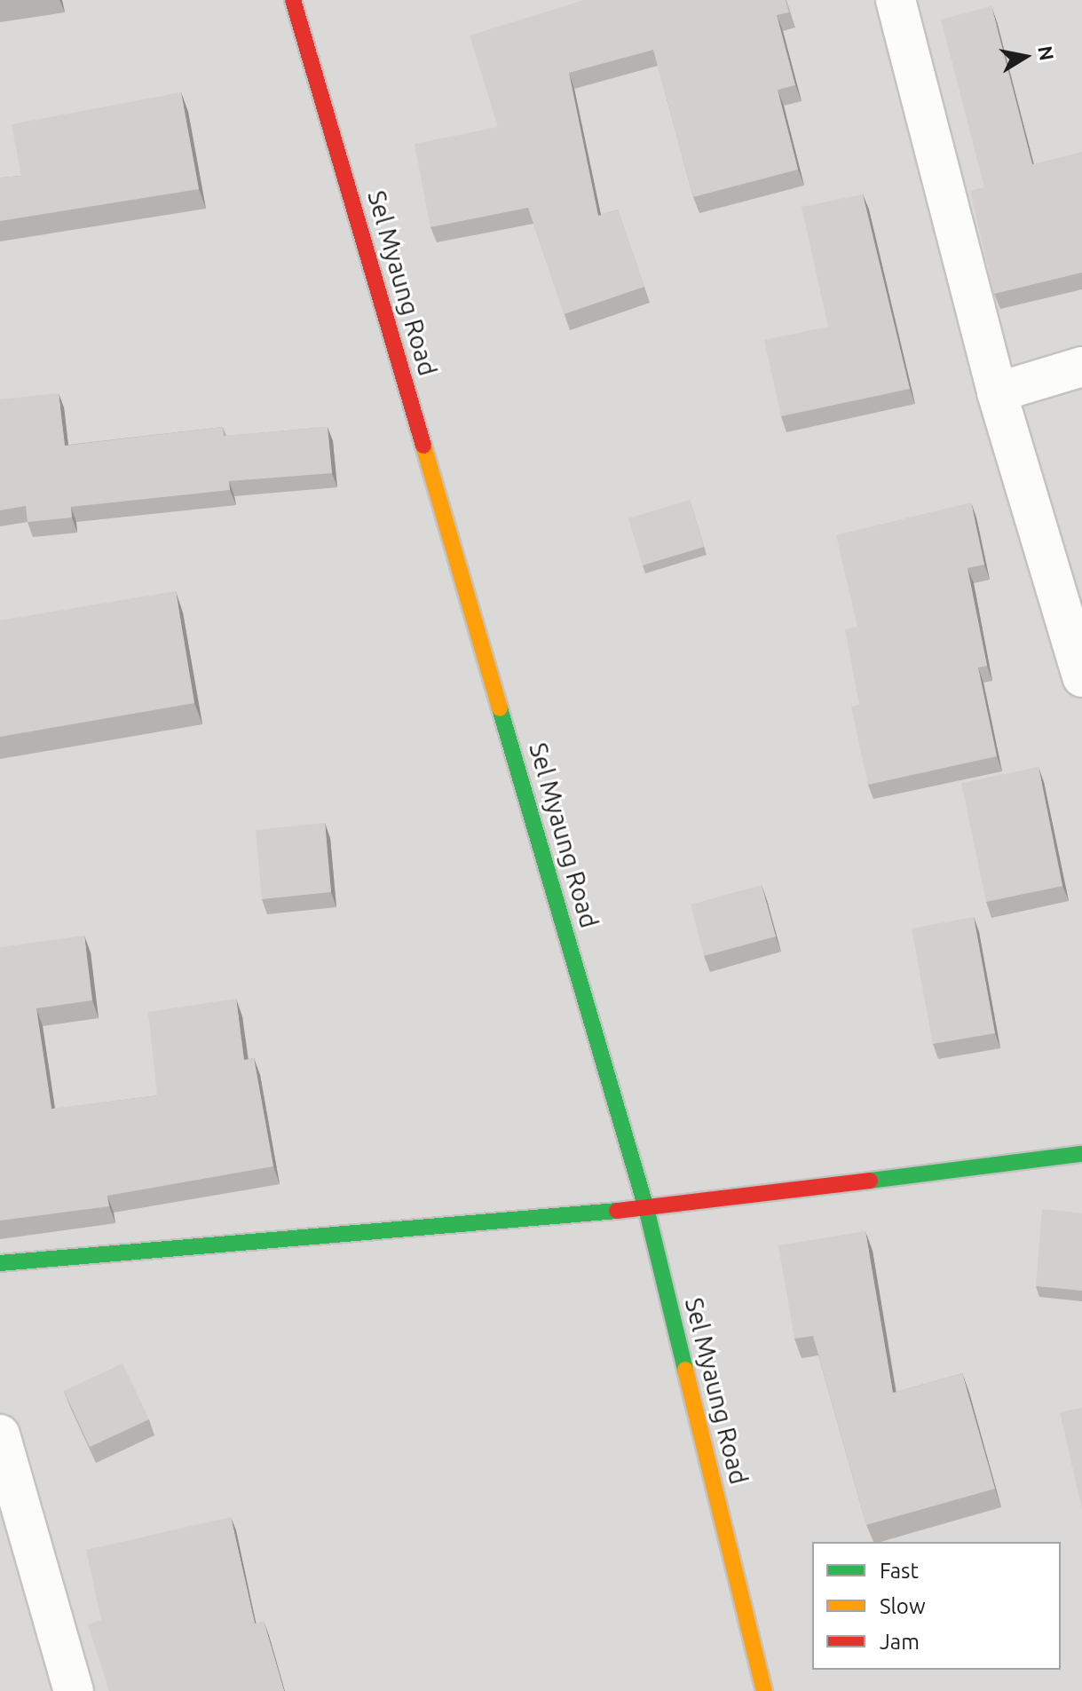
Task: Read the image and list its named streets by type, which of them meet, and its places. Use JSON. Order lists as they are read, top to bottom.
{
  "streets": {
    "main road": ["Sel Myaung Road"]
  },
  "legend": ["Fast", "Slow", "Jam"],
  "north": "right"
}
